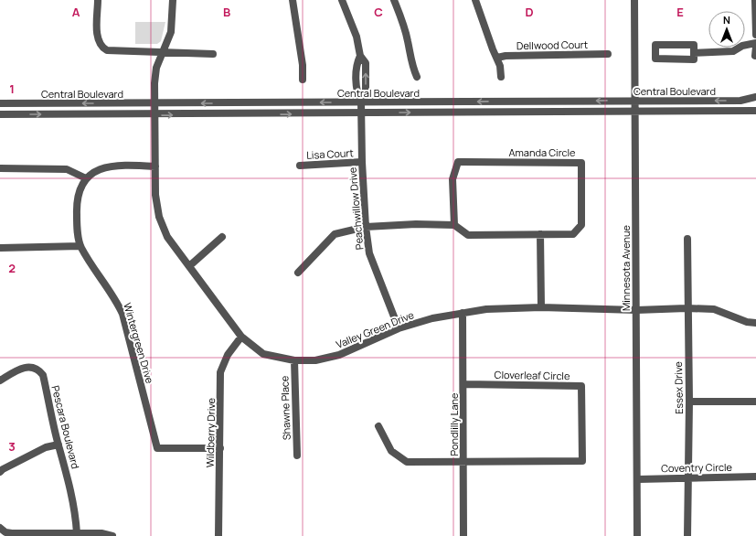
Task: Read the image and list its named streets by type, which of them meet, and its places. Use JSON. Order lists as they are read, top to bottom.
{
  "streets": {
    "street": [
      "Dellwood Court",
      "Central Boulevard",
      "Amanda Circle",
      "Lisa Court",
      "Peachwillow Drive",
      "Minnesota Avenue",
      "Valley Green Drive",
      "Wintergreen Drive",
      "Cloverleaf Circle",
      "Essex Drive",
      "Shawne Place",
      "Pondlilly Lane",
      "Pescara Boulevard",
      "Wildberry Drive",
      "Coventry Circle"
    ]
  },
  "crossings": [
    ["Central Boulevard", "Peachwillow Drive"],
    ["Central Boulevard", "Minnesota Avenue"],
    ["Central Boulevard", "Valley Green Drive"],
    ["Lisa Court", "Peachwillow Drive"],
    ["Peachwillow Drive", "Valley Green Drive"],
    ["Minnesota Avenue", "Valley Green Drive"],
    ["Minnesota Avenue", "Coventry Circle"],
    ["Valley Green Drive", "Essex Drive"],
    ["Valley Green Drive", "Shawne Place"],
    ["Valley Green Drive", "Pondlilly Lane"],
    ["Valley Green Drive", "Wildberry Drive"],
    ["Wintergreen Drive", "Wildberry Drive"],
    ["Cloverleaf Circle", "Pondlilly Lane"],
    ["Essex Drive", "Coventry Circle"]
  ],
  "north": "top",
  "grid": {
    "columns": [
      "A",
      "B",
      "C",
      "D",
      "E"
    ],
    "rows": ["1", "2", "3"]
  }
}
